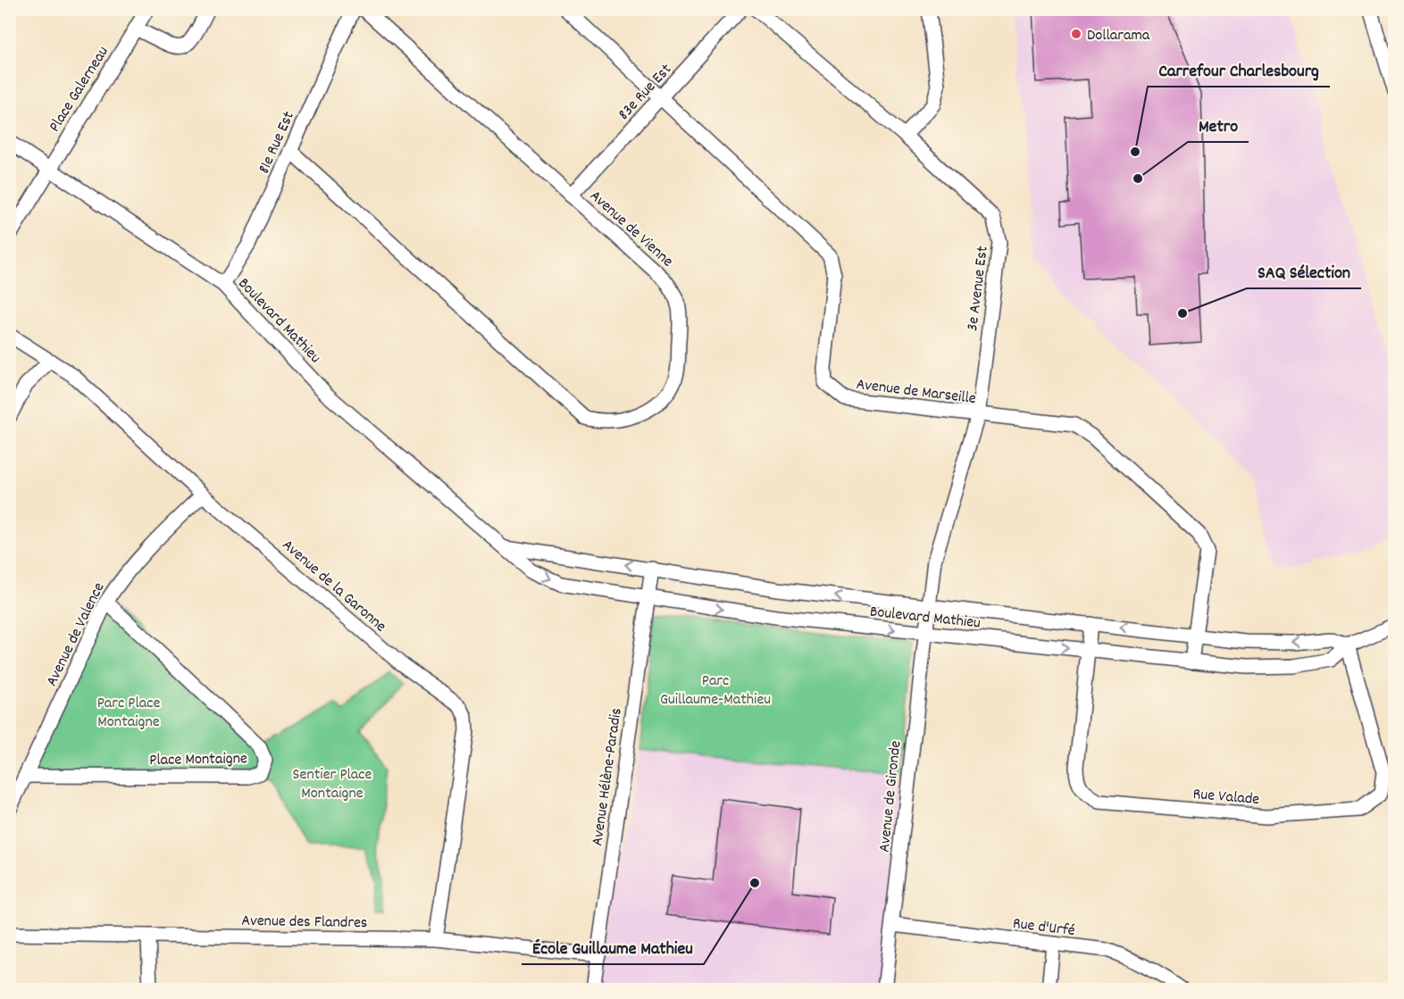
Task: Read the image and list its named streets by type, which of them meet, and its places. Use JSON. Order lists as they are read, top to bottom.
{
  "streets": {
    "street": [
      "Place Galerneau",
      "83e Rue Est",
      "81e Rue Est",
      "Avenue de Vienne",
      "3e Avenue Est",
      "Boulevard Mathieu",
      "Avenue de Marseille",
      "Avenue de la Garonne",
      "Avenue de Valence",
      "Place Montaigne",
      "Avenue Hélène-Paradis",
      "Rue Valade",
      "Avenue de Gironde",
      "Avenue des Flandres",
      "Rue d'Urfé"
    ]
  },
  "crossings": [
    ["Place Galerneau", "Boulevard Mathieu"],
    ["83e Rue Est", "Avenue de Vienne"],
    ["83e Rue Est", "Avenue de Marseille"],
    ["81e Rue Est", "Avenue de Vienne"],
    ["81e Rue Est", "Boulevard Mathieu"],
    ["3e Avenue Est", "Boulevard Mathieu"],
    ["3e Avenue Est", "Avenue de Marseille"],
    ["3e Avenue Est", "Avenue de Gironde"],
    ["Boulevard Mathieu", "Avenue de Marseille"],
    ["Boulevard Mathieu", "Avenue Hélène-Paradis"],
    ["Boulevard Mathieu", "Rue Valade"],
    ["Boulevard Mathieu", "Avenue de Gironde"],
    ["Avenue de la Garonne", "Avenue de Valence"],
    ["Avenue de la Garonne", "Avenue des Flandres"],
    ["Avenue de Valence", "Place Montaigne"],
    ["Avenue Hélène-Paradis", "Avenue des Flandres"],
    ["Avenue de Gironde", "Rue d'Urfé"]
  ],
  "parks": ["Parc Guillaume-Mathieu", "Parc Place Montaigne", "Sentier Place Montaigne"],
  "places": [
    "Dollarama",
    "Carrefour Charlesbourg",
    "Metro",
    "SAQ Sélection",
    "École Guillaume Mathieu"
  ]
}
